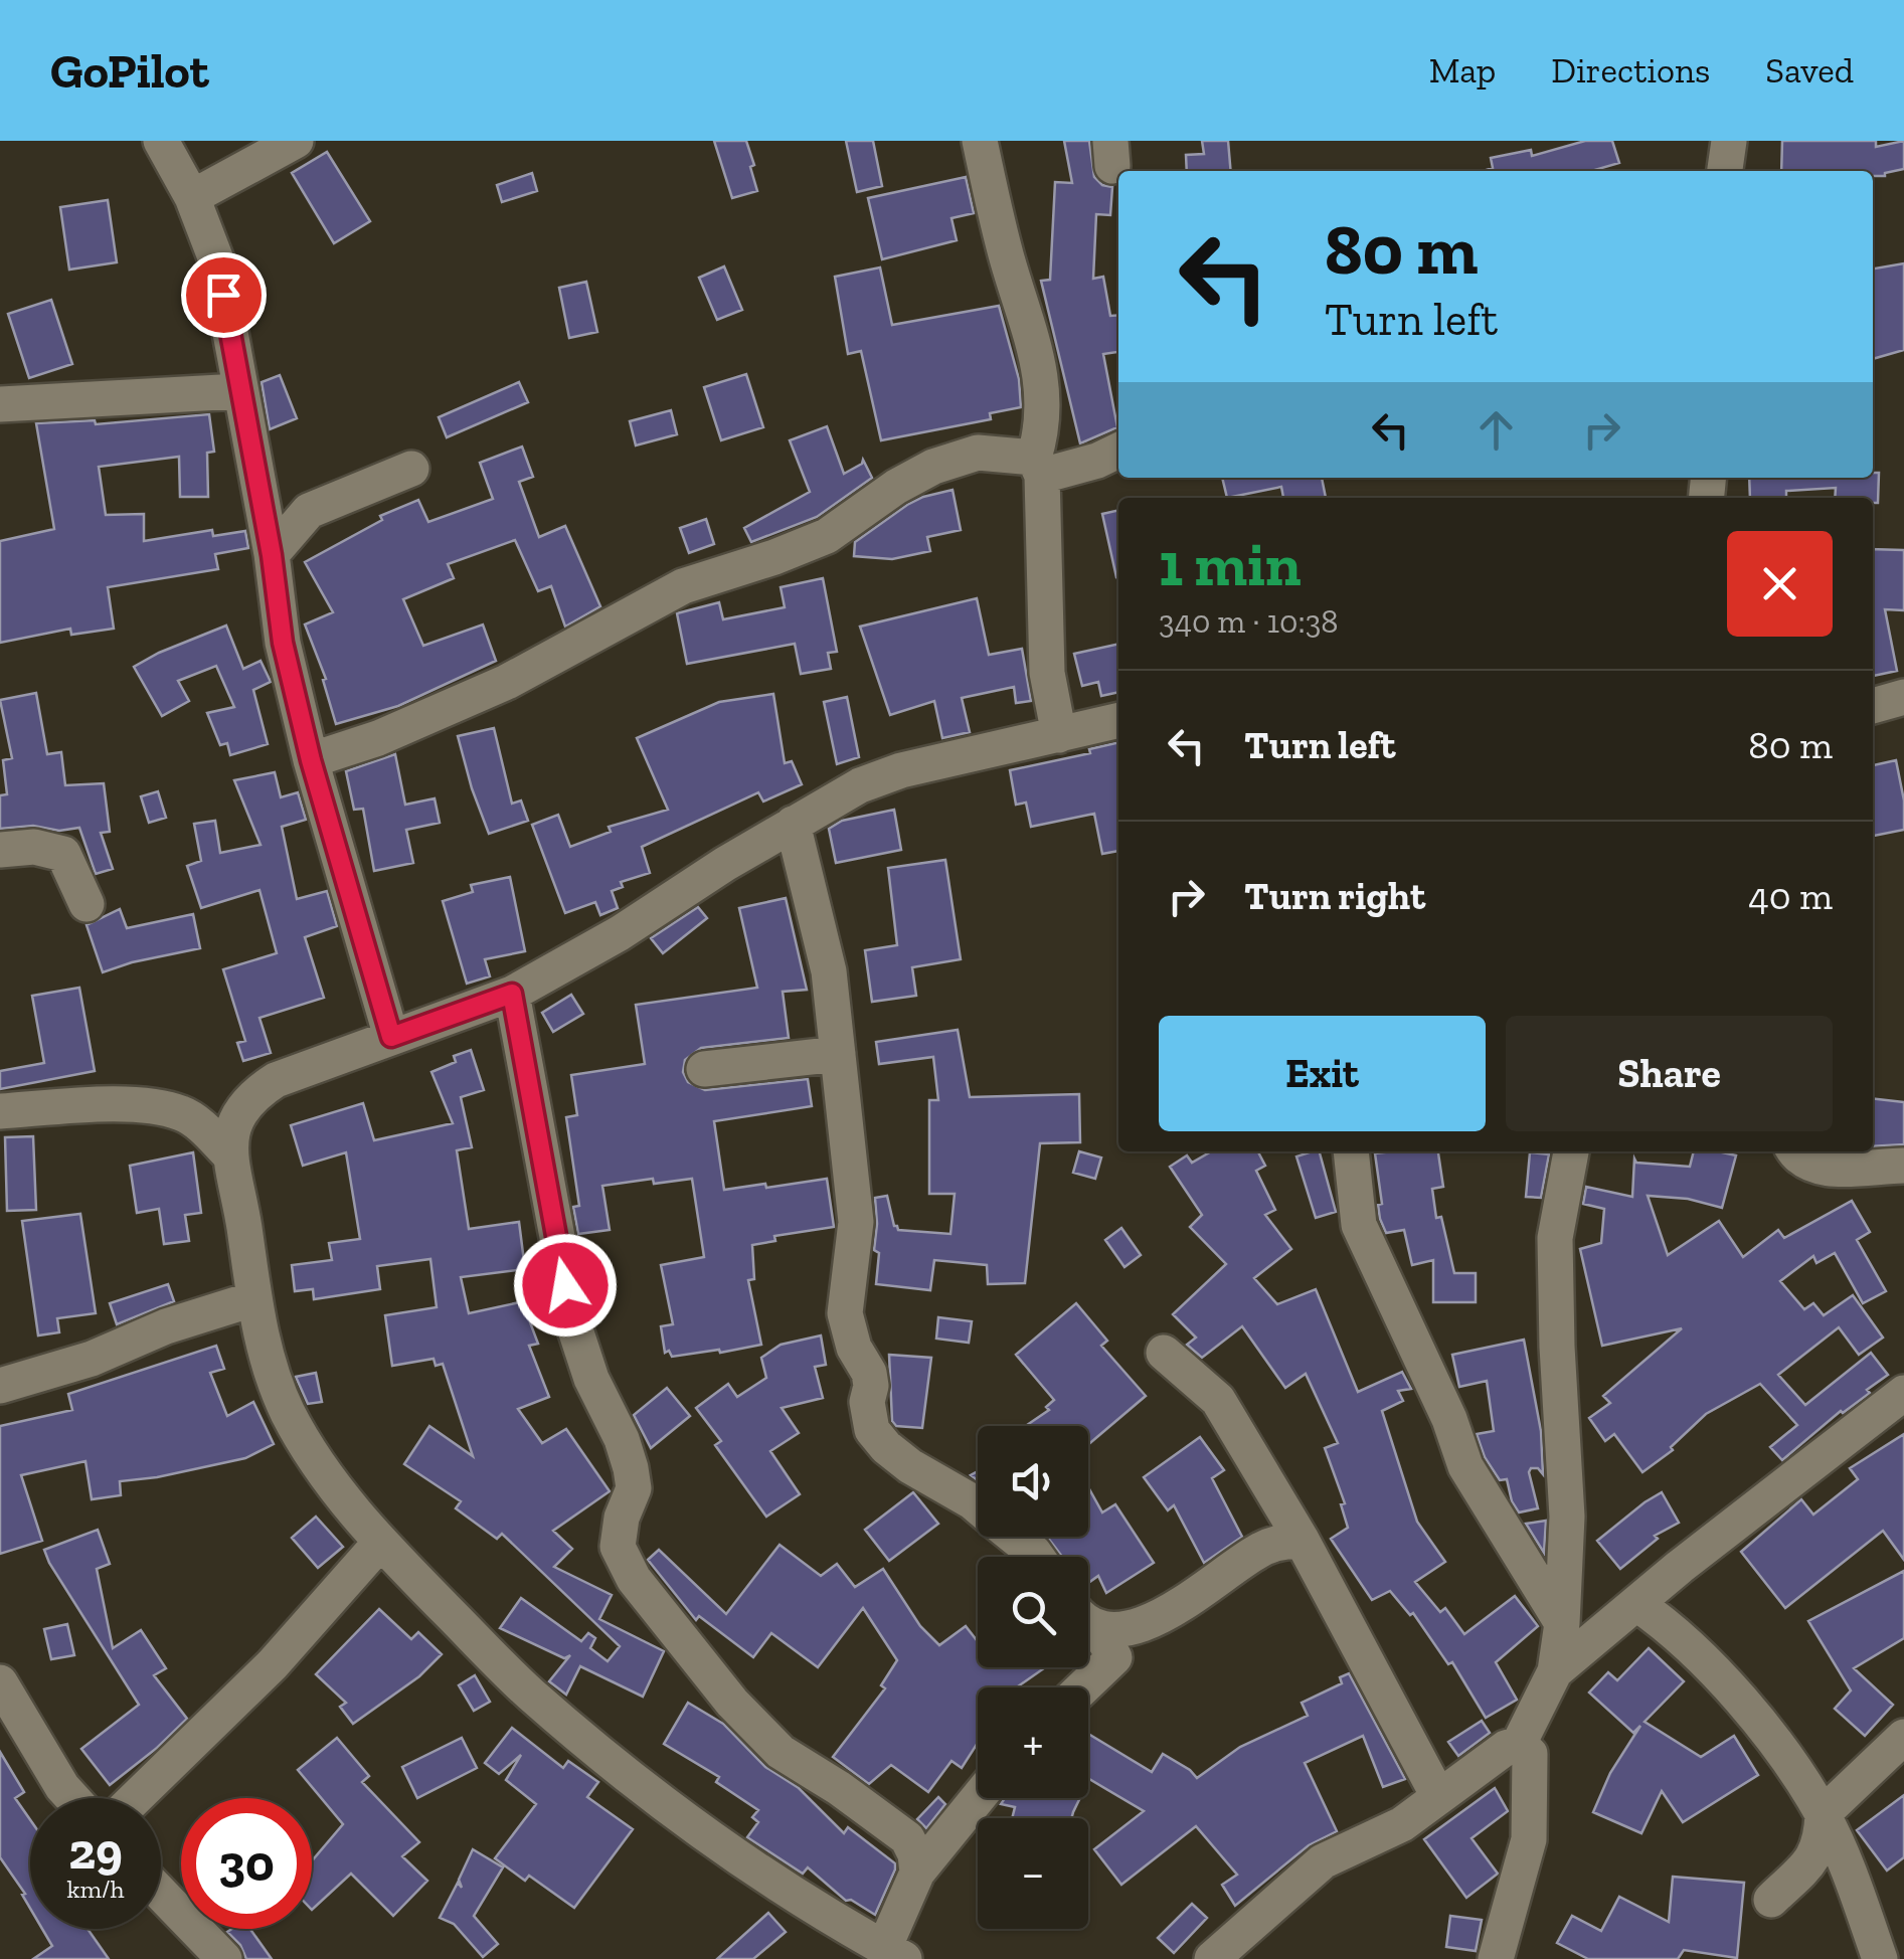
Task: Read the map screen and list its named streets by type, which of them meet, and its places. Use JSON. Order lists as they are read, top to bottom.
{
  "page": {
    "header": "GoPilot",
    "nav": ["Map", "Directions", "Saved"],
    "turn": ["80 m", "Turn left"],
    "heading": ["1 min", "340 m · 10:38"],
    "list": [
      {
        "name": "Turn left",
        "value": "80 m"
      },
      {
        "name": "Turn right",
        "value": "40 m"
      }
    ],
    "buttons": ["Exit", "Share"],
    "map_buttons": ["+", "−"],
    "speed": "29 km/h",
    "limit": "30"
  }
}
